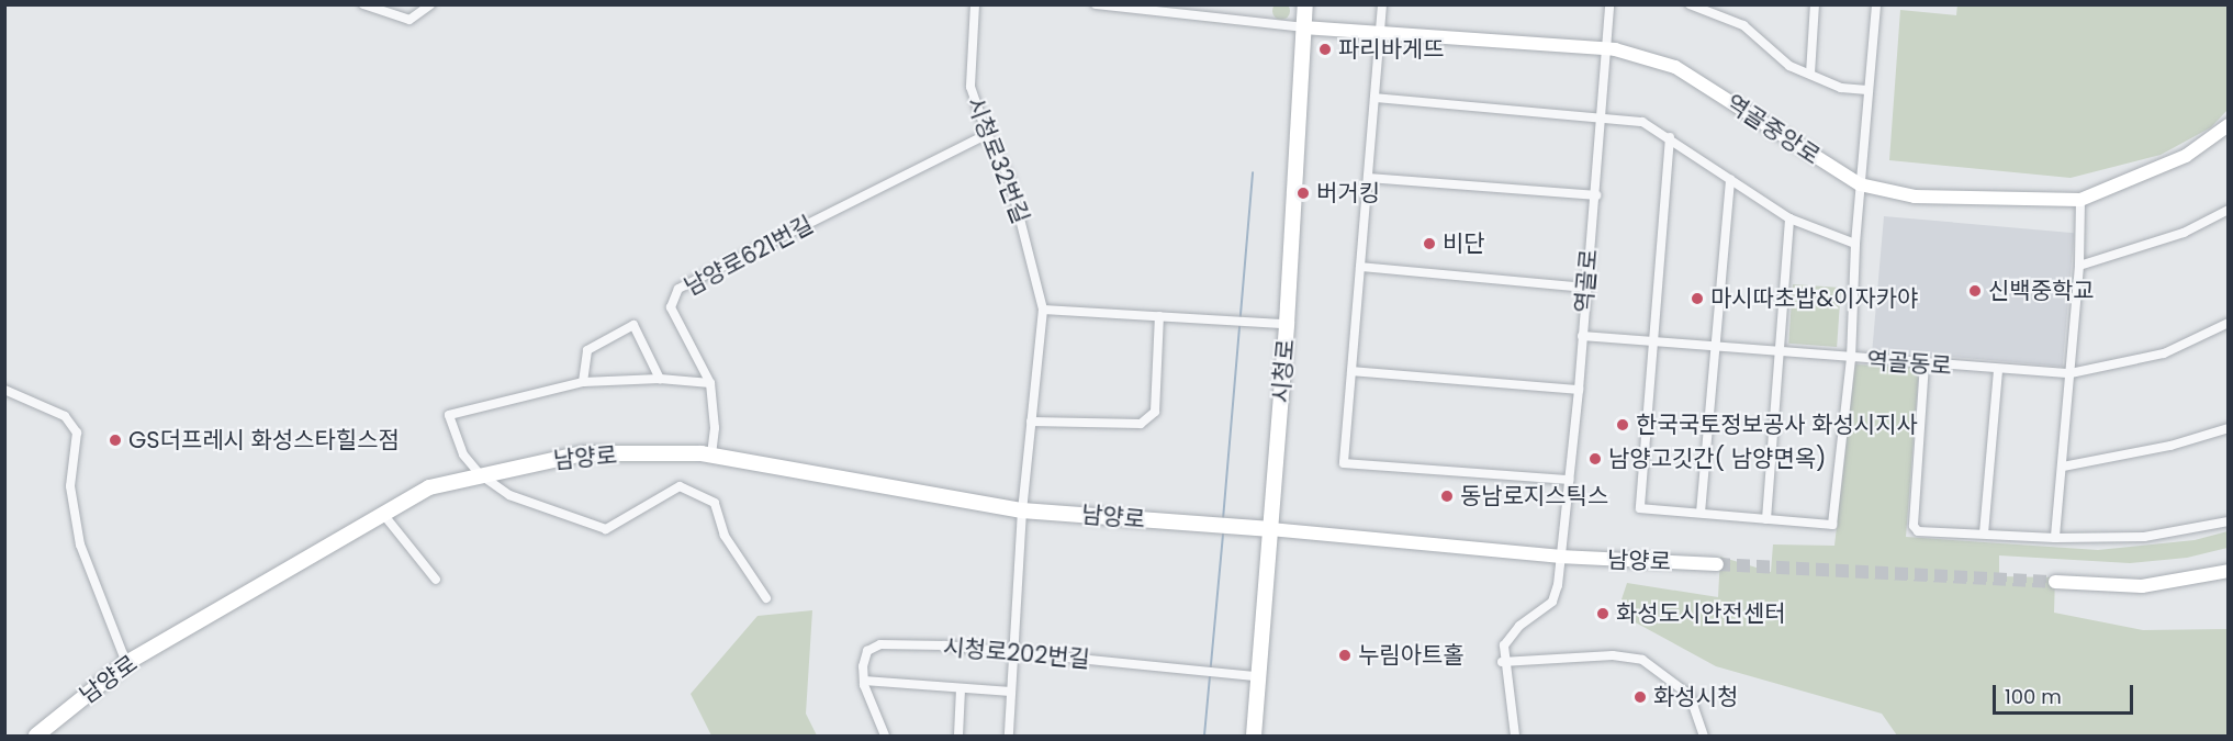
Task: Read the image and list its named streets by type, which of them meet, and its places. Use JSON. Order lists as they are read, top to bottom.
{
  "streets": {
    "main road": ["시청로", "남양로"],
    "street": [
      "역골중앙로",
      "시청로32번길",
      "남양로621번길",
      "역골로",
      "역골동로",
      "시청로202번길"
    ]
  },
  "crossings": [
    ["역골중앙로", "역골로"],
    ["역골중앙로", "시청로"],
    ["시청로32번길", "남양로621번길"],
    ["시청로32번길", "남양로"],
    ["시청로32번길", "시청로202번길"],
    ["역골로", "역골동로"],
    ["역골로", "남양로"],
    ["시청로", "남양로"],
    ["시청로", "시청로202번길"]
  ],
  "places": [
    "파리바게뜨",
    "버거킹",
    "비단",
    "신백중학교",
    "마시따초밥&이자카야",
    "한국국토정보공사 화성시지사",
    "GS더프레시 화성스타힐스점",
    "남양고깃간( 남양면옥)",
    "동남로지스틱스",
    "화성도시안전센터",
    "누림아트홀",
    "화성시청"
  ],
  "scale_bar": "100 m"
}
